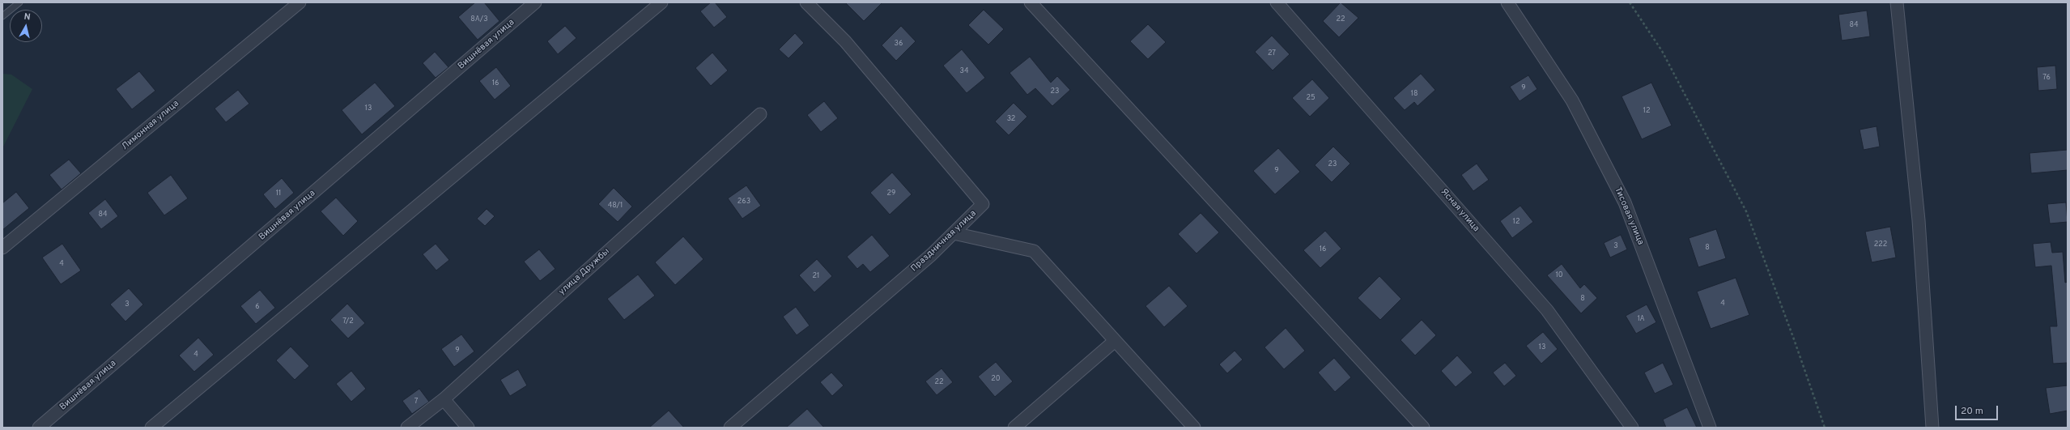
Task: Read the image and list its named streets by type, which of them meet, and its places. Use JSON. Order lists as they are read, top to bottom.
{
  "streets": {
    "street": [
      "Вишнёвая улица",
      "Лимонная улица",
      "Ясная улица",
      "Тисовая улица",
      "Праздничная улица",
      "улица Дружбы"
    ]
  },
  "house_numbers": [
    "8А/3",
    "22",
    "84",
    "36",
    "27",
    "34",
    "76",
    "16",
    "9",
    "23",
    "18",
    "25",
    "13",
    "12",
    "32",
    "23",
    "9",
    "11",
    "29",
    "263",
    "48/1",
    "84",
    "12",
    "222",
    "3",
    "8",
    "16",
    "4",
    "10",
    "21",
    "8",
    "4",
    "3",
    "6",
    "1А",
    "7/2",
    "13",
    "9",
    "4",
    "20",
    "22",
    "7"
  ],
  "scale_bar": "20 m",
  "north": "top"
}
